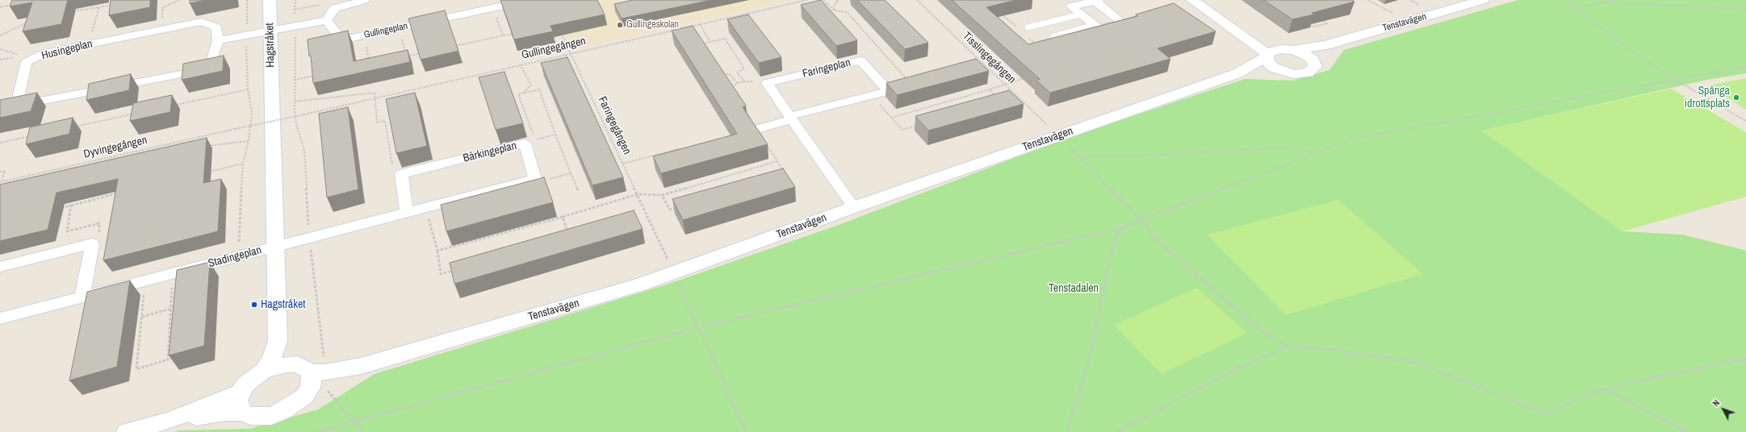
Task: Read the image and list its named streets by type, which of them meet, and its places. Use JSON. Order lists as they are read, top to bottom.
{
  "streets": {
    "street": [
      "Tenstavägen",
      "Gullingeplan",
      "Hagstråket",
      "Husingeplan",
      "Faringeplan",
      "Bärkingeplan",
      "Stadingeplan"
    ],
    "path": [
      "Gullingegången",
      "Tisslingegången",
      "Faringegången",
      "Dyvingegången"
    ]
  },
  "crossings": [
    ["Hagstråket", "Stadingeplan"],
    ["Gullingegången", "Faringegången"],
    ["Gullingegången", "Dyvingegången"]
  ],
  "parks": ["Tenstadalen"],
  "places": ["Gullingeskolan", "Spånga idrottsplats", "Hagstråket"],
  "north": "top left"
}
